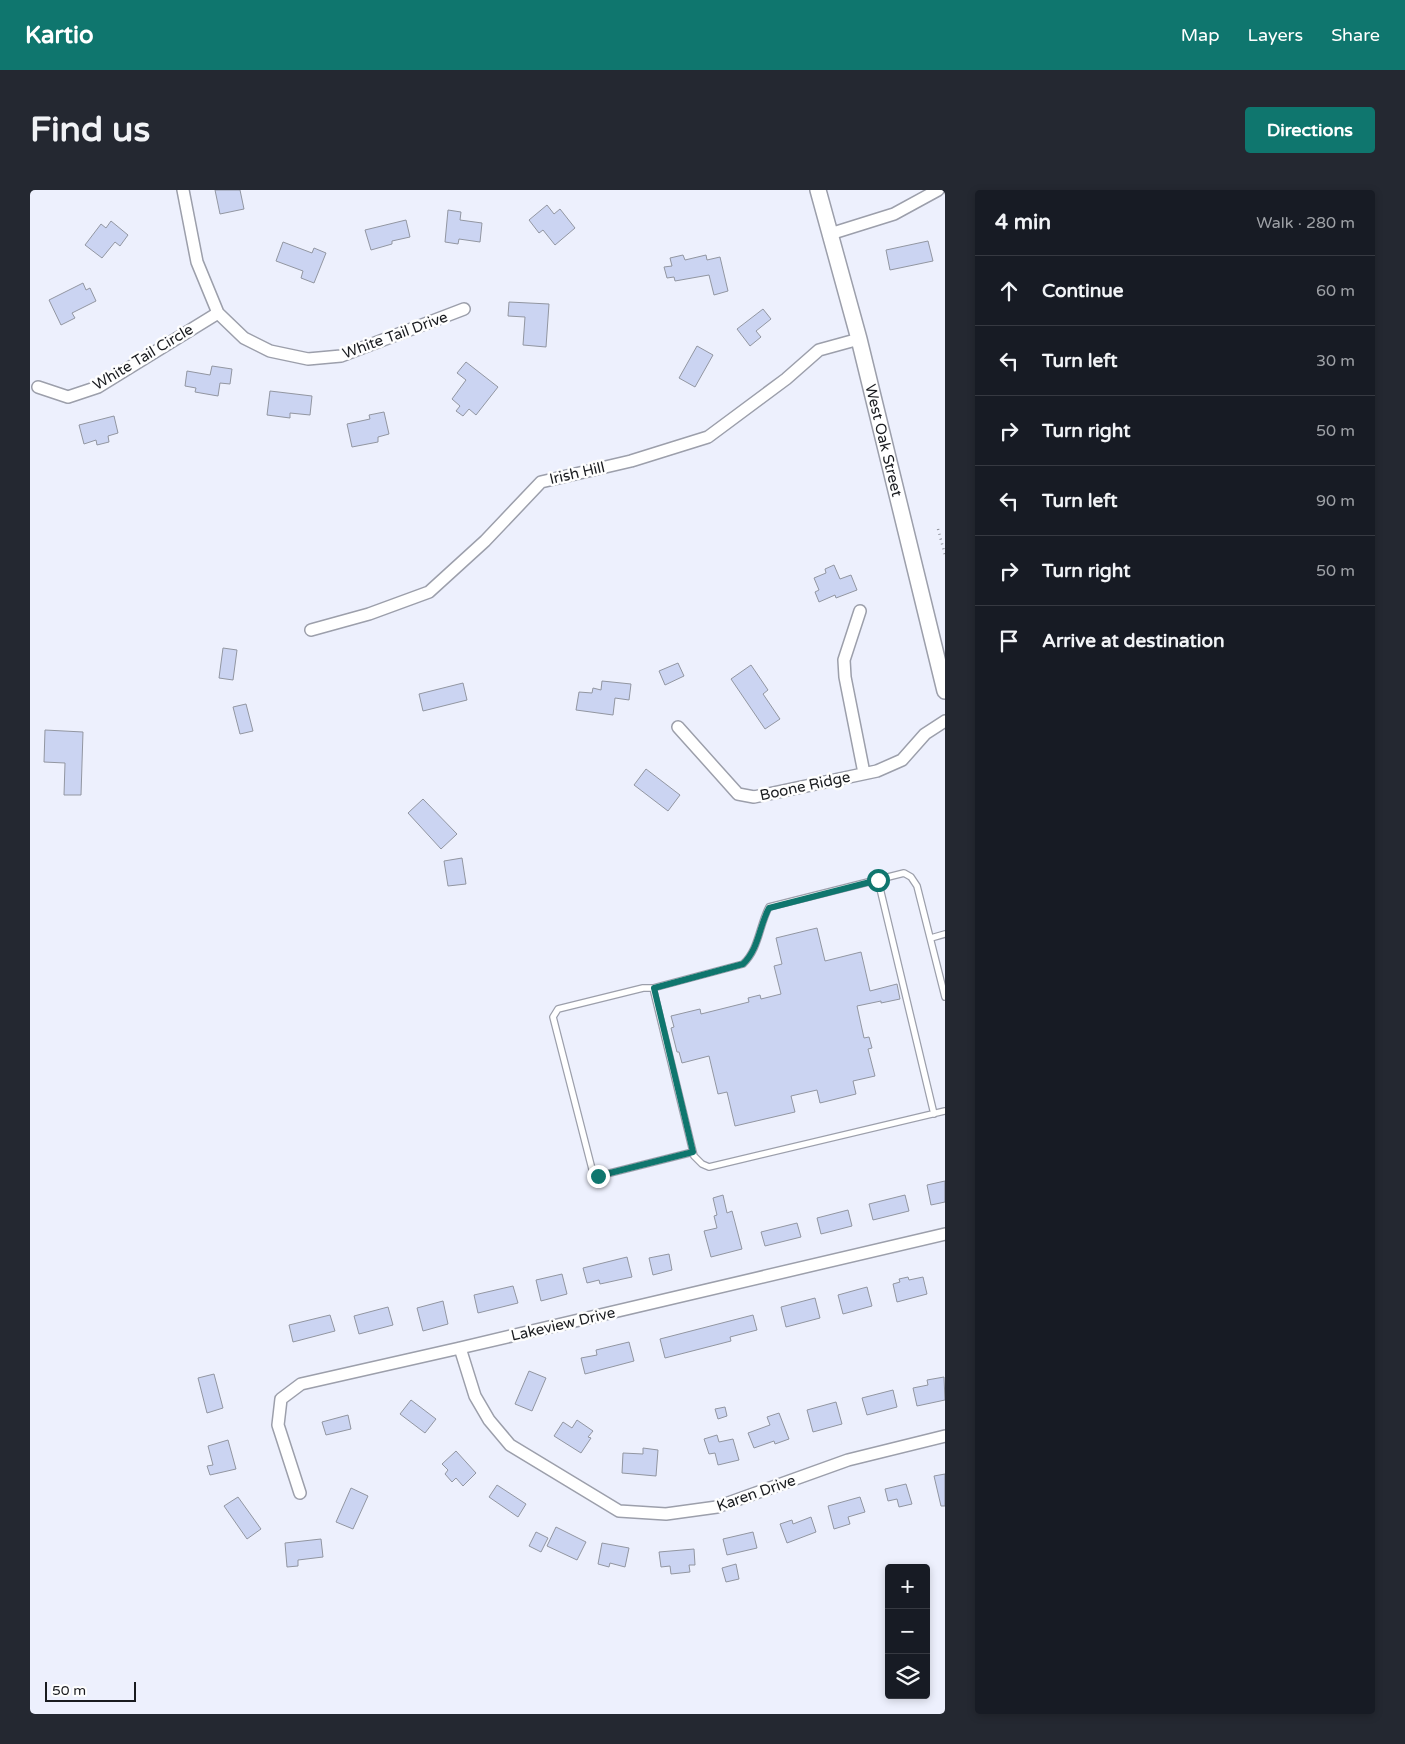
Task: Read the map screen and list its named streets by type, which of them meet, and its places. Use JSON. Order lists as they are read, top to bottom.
{
  "streets": {
    "main road": ["West Oak Street"],
    "street": [
      "White Tail Drive",
      "White Tail Circle",
      "Irish Hill",
      "Boone Ridge",
      "Lakeview Drive",
      "Karen Drive"
    ]
  },
  "crossings": [
    ["White Tail Drive", "White Tail Circle"],
    ["West Oak Street", "Irish Hill"],
    ["Lakeview Drive", "Karen Drive"]
  ],
  "scale_bar": "50 m",
  "page": {
    "header": "Kartio",
    "nav": ["Map", "Layers", "Share"],
    "buttons": "Directions",
    "title": "Find us",
    "heading": ["4 min", "Walk · 280 m"],
    "list": [
      ["Continue", "60 m"],
      ["Turn left", "30 m"],
      ["Turn right", "50 m"],
      ["Turn left", "90 m"],
      ["Turn right", "50 m"],
      "Arrive at destination"
    ],
    "map_buttons": ["+", "−"],
    "scale": "50 m"
  }
}
